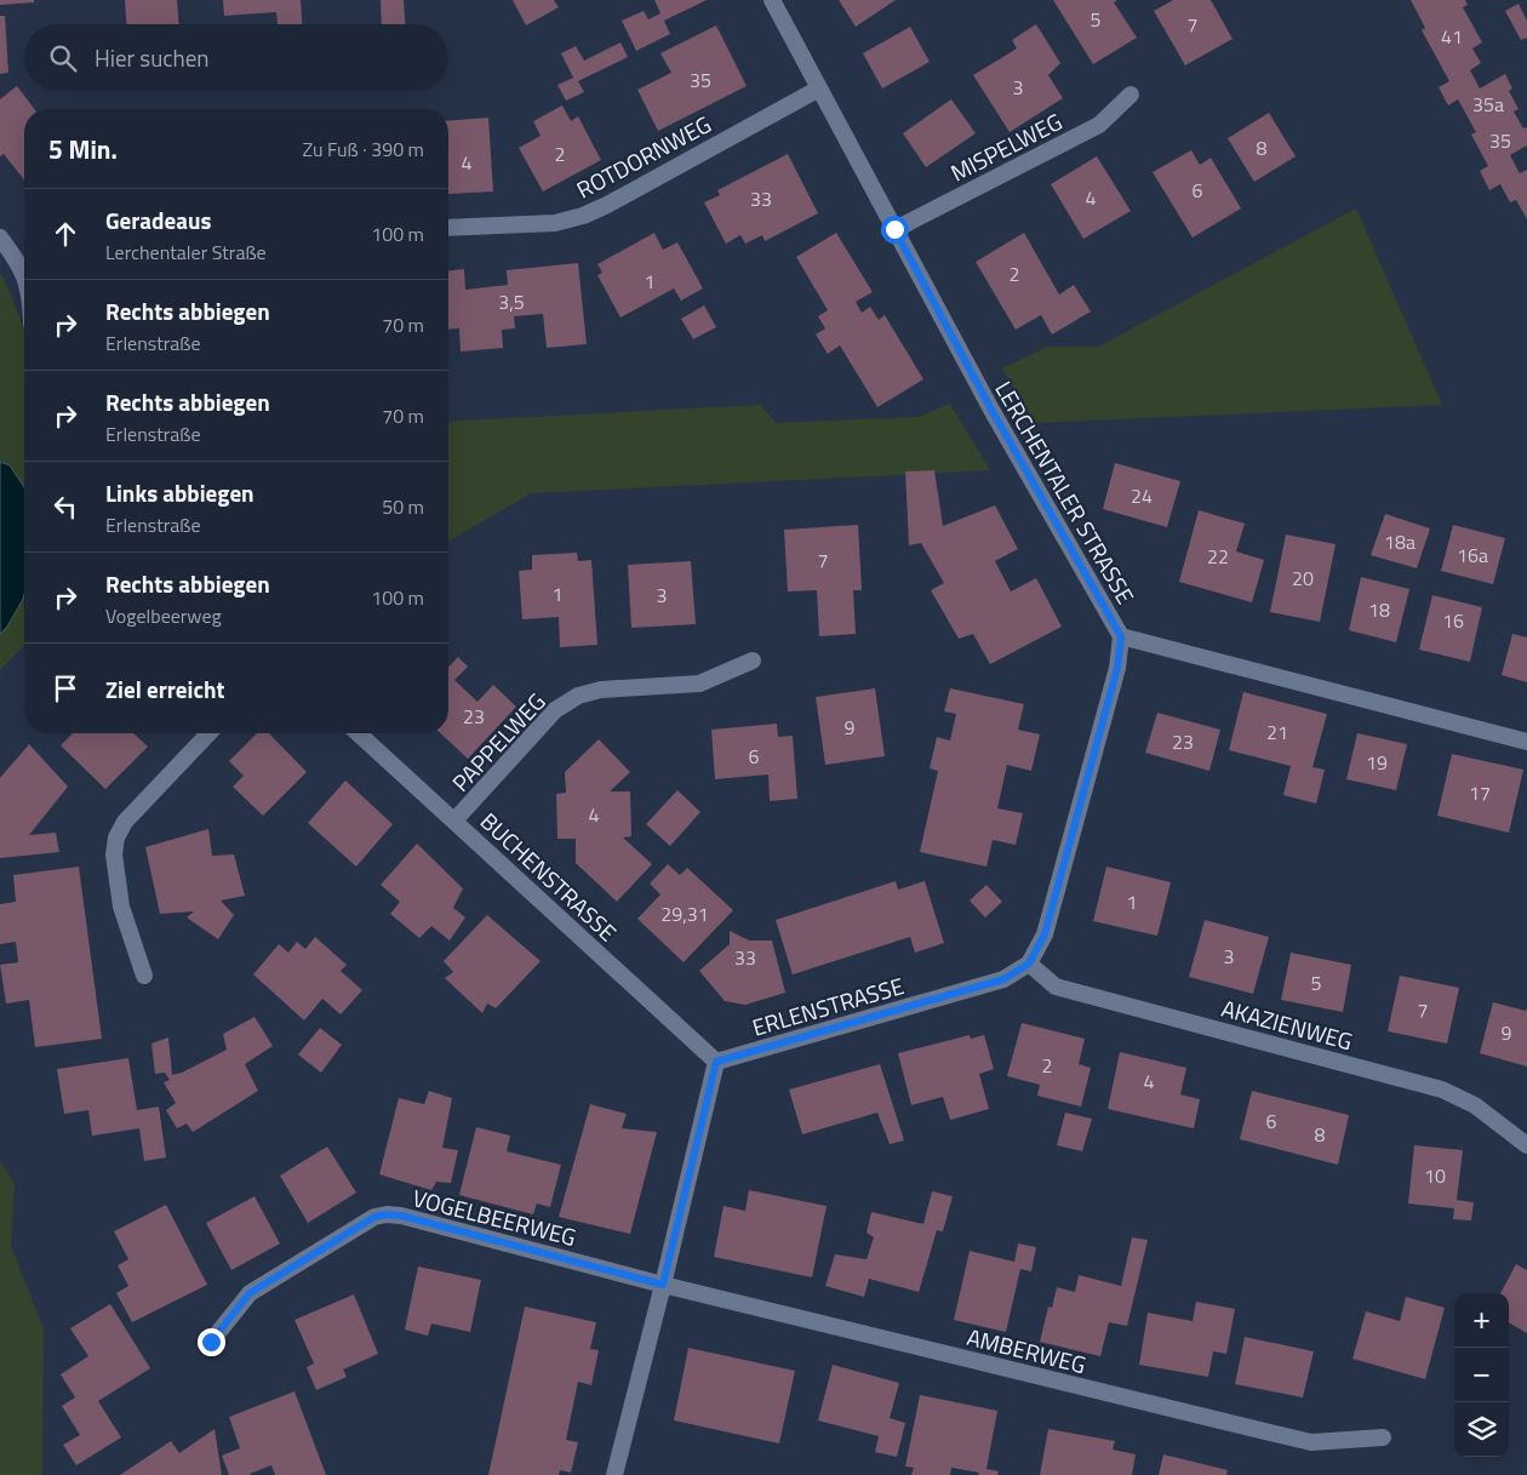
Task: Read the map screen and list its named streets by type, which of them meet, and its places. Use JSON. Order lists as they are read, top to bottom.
{
  "streets": {
    "street": [
      "MISPELWEG",
      "ROTDORNWEG",
      "LERCHENTALER STRASSE",
      "PAPPELWEG",
      "BUCHENSTRASSE",
      "ERLENSTRASSE",
      "AKAZIENWEG",
      "VOGELBEERWEG",
      "AMBERWEG"
    ]
  },
  "crossings": [
    ["MISPELWEG", "LERCHENTALER STRASSE"],
    ["ROTDORNWEG", "LERCHENTALER STRASSE"],
    ["LERCHENTALER STRASSE", "ERLENSTRASSE"],
    ["PAPPELWEG", "BUCHENSTRASSE"],
    ["BUCHENSTRASSE", "ERLENSTRASSE"],
    ["ERLENSTRASSE", "AKAZIENWEG"],
    ["VOGELBEERWEG", "AMBERWEG"]
  ],
  "house_numbers": [
    "5",
    "7",
    "41",
    "35",
    "3",
    "35a",
    "35",
    "8",
    "2",
    "4",
    "6",
    "4",
    "33",
    "2",
    "1",
    "3,5",
    "24",
    "18a",
    "16a",
    "22",
    "7",
    "20",
    "1",
    "3",
    "18",
    "16",
    "23",
    "9",
    "21",
    "23",
    "6",
    "19",
    "17",
    "4",
    "1",
    "29,31",
    "3",
    "33",
    "5",
    "7",
    "9",
    "2",
    "4",
    "6",
    "8",
    "10"
  ],
  "page": {
    "search": "Hier suchen",
    "heading": ["5 Min.", "Zu Fuß · 390 m"],
    "list": [
      ["Geradeaus", "Lerchentaler Straße", "100 m"],
      ["Rechts abbiegen", "Erlenstraße", "70 m"],
      ["Rechts abbiegen", "Erlenstraße", "70 m"],
      ["Links abbiegen", "Erlenstraße", "50 m"],
      ["Rechts abbiegen", "Vogelbeerweg", "100 m"],
      "Ziel erreicht"
    ],
    "map_buttons": ["+", "−"]
  }
}
